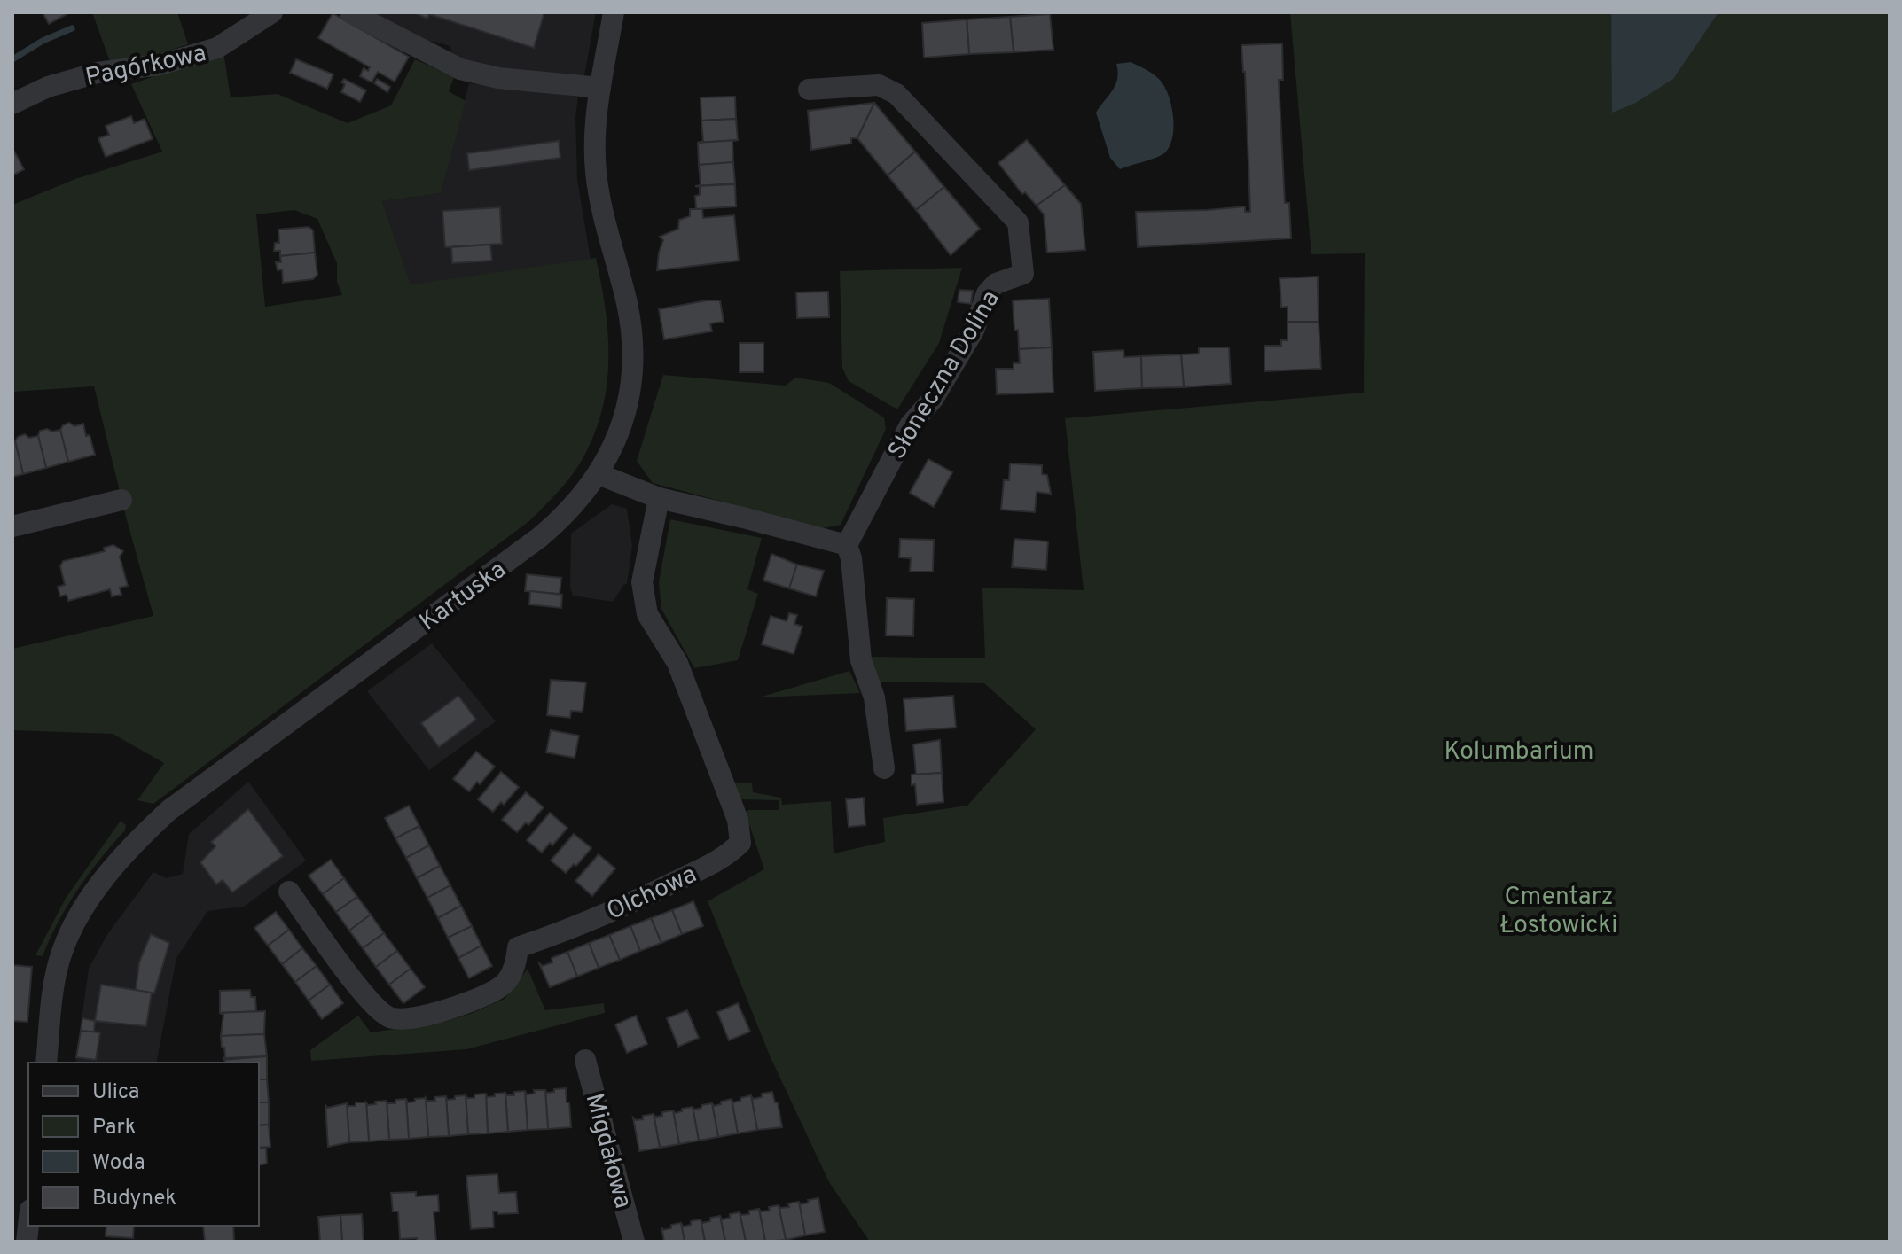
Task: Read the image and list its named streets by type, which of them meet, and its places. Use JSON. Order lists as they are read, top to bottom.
{
  "streets": {
    "street": [
      "Pagórkowa",
      "Słoneczna Dolina",
      "Kartuska",
      "Olchowa",
      "Migdałowa"
    ]
  },
  "parks": ["Kolumbarium", "Cmentarz Łostowicki"],
  "legend": [
    "Ulica",
    "Park",
    "Woda",
    "Budynek"
  ]
}
